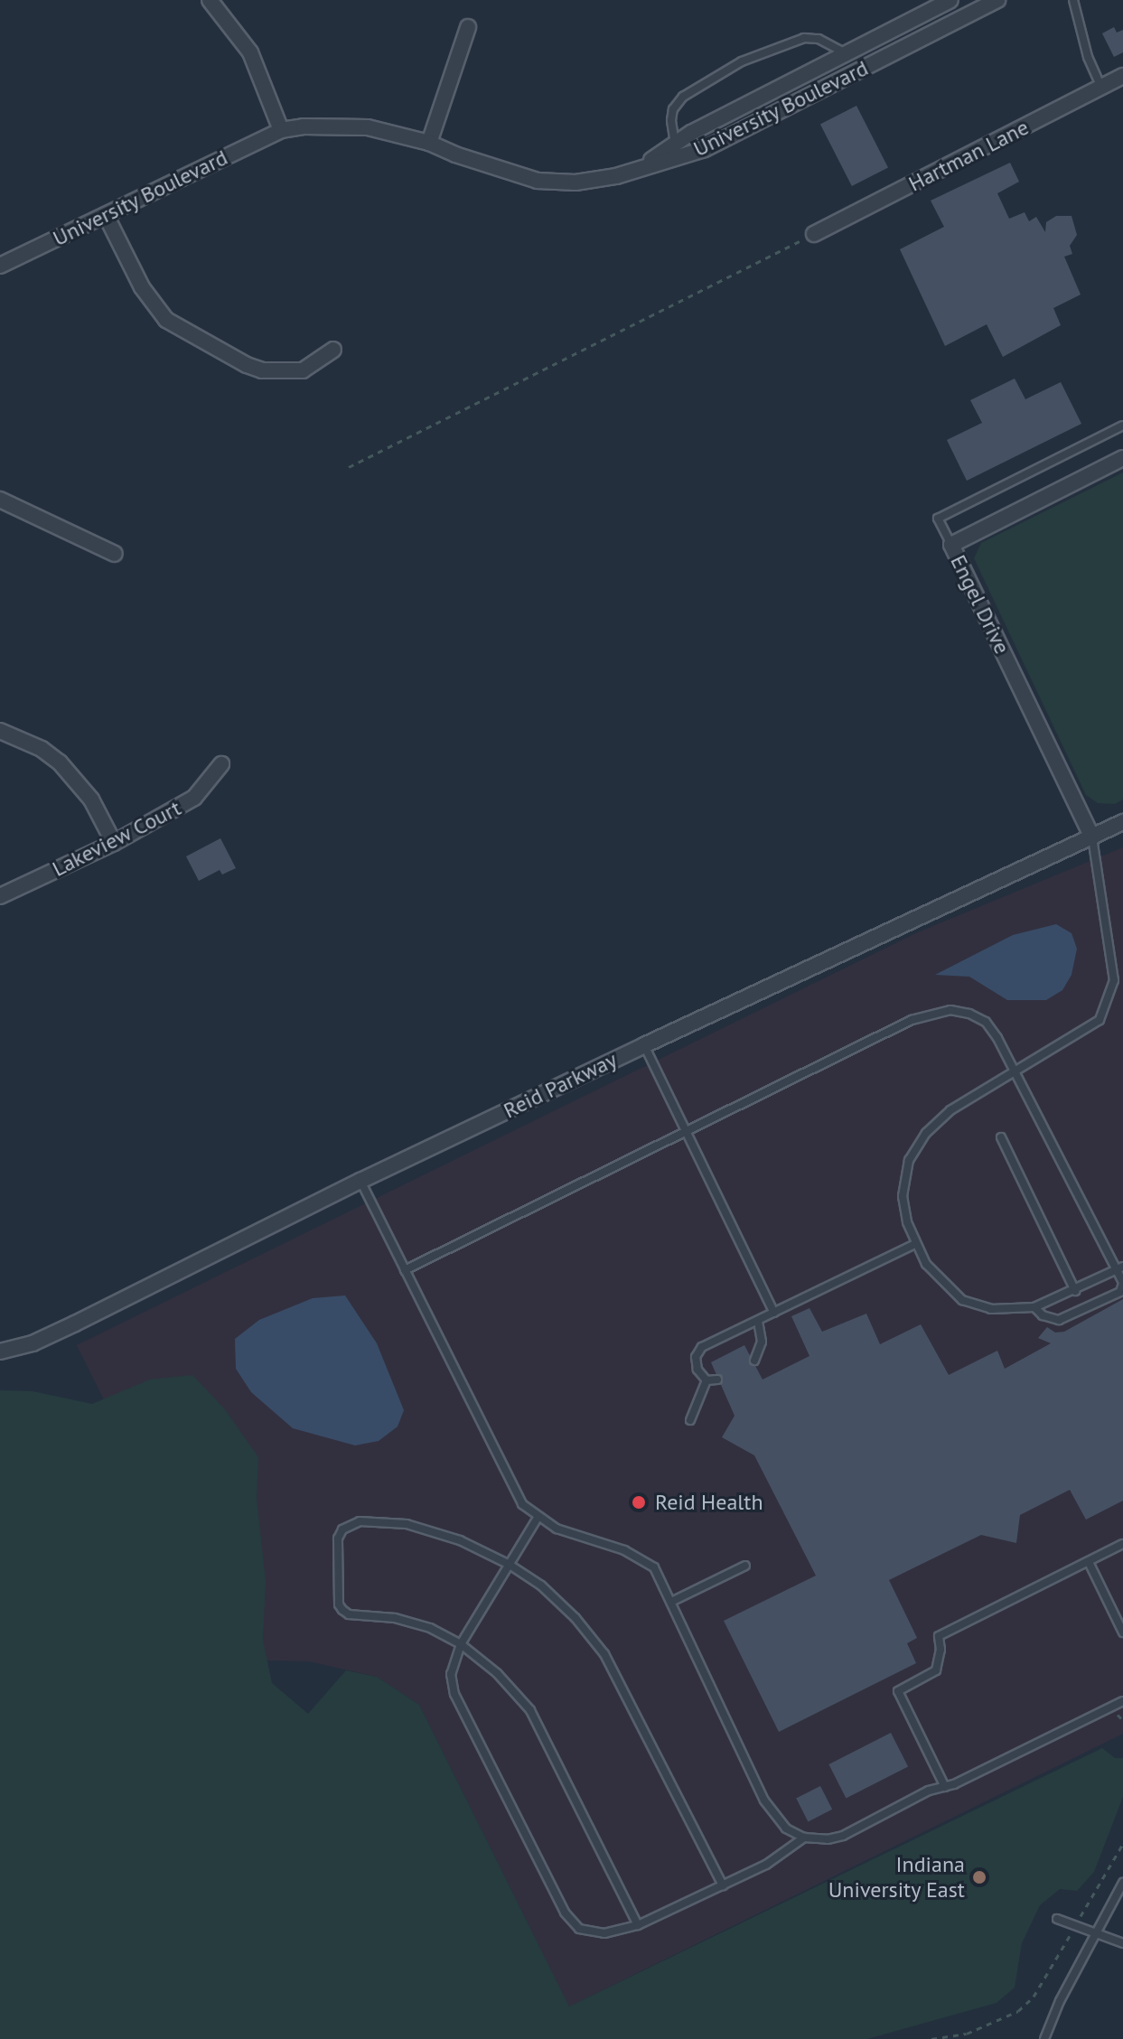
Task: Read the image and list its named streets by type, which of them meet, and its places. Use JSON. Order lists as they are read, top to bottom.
{
  "streets": {
    "street": [
      "University Boulevard",
      "Hartman Lane",
      "Engel Drive",
      "Lakeview Court",
      "Reid Parkway"
    ]
  },
  "crossings": [
    ["Engel Drive", "Reid Parkway"]
  ],
  "places": ["Reid Health", "Indiana University East"]
}
